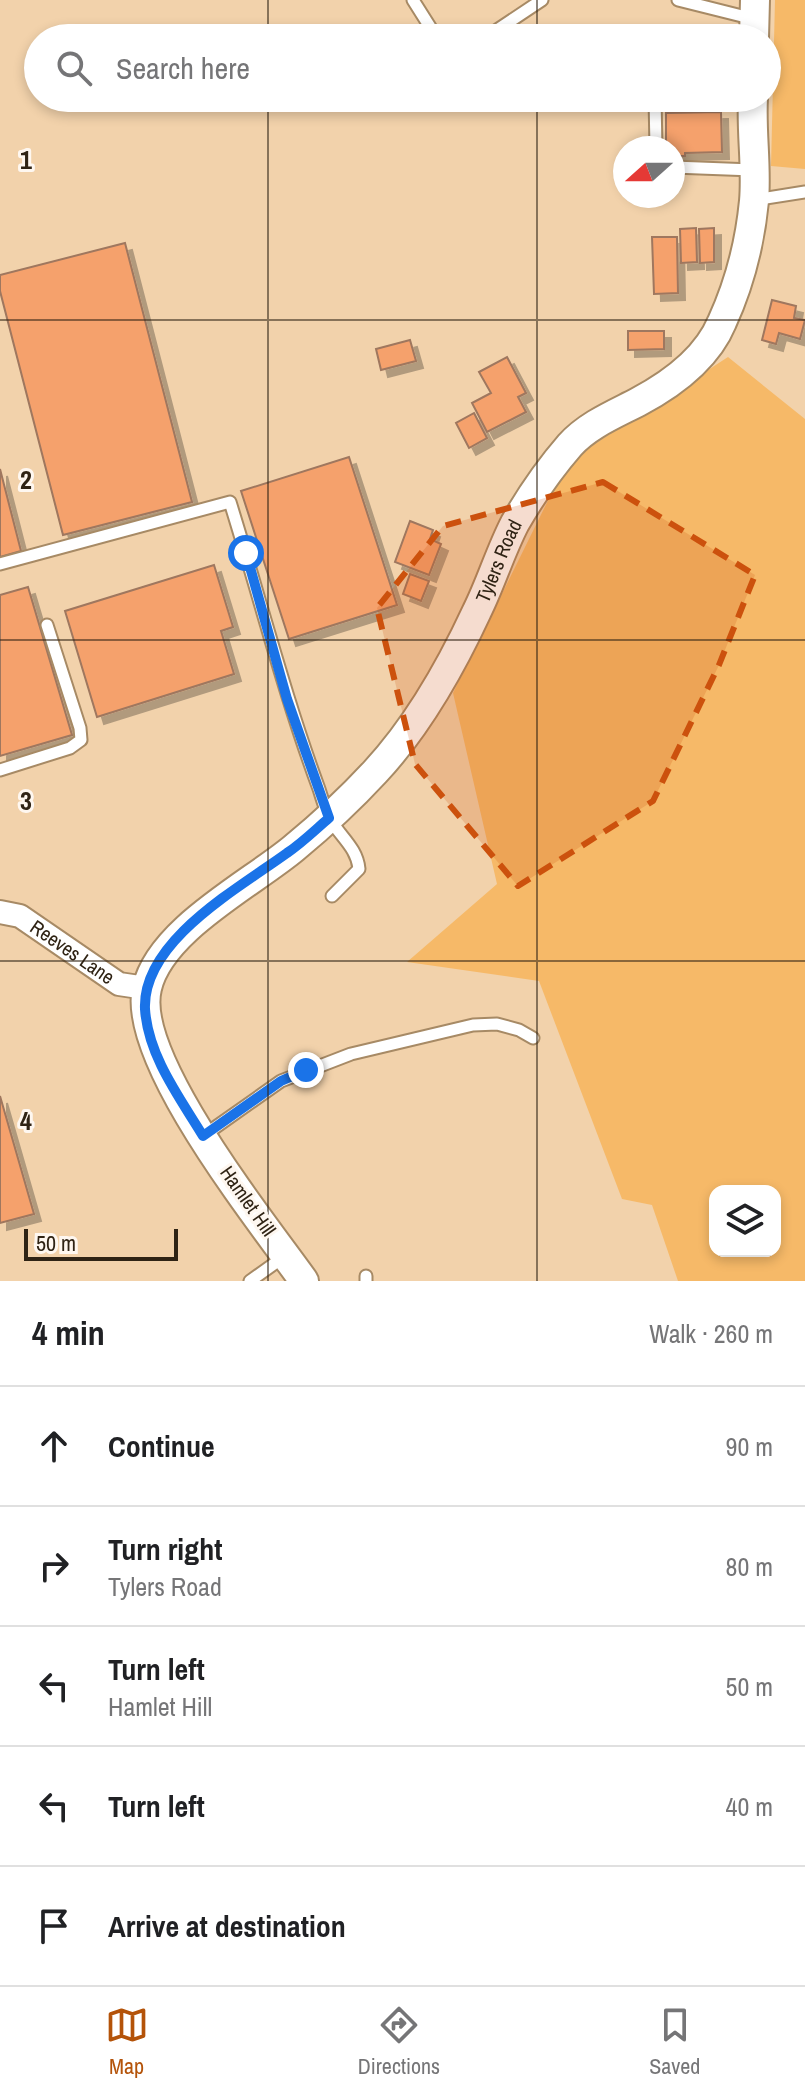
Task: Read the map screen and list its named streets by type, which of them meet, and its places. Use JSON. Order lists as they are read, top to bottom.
{
  "streets": {
    "street": ["Tylers Road", "Reeves Lane", "Hamlet Hill"]
  },
  "crossings": [
    ["Tylers Road", "Reeves Lane"],
    ["Tylers Road", "Hamlet Hill"],
    ["Reeves Lane", "Hamlet Hill"]
  ],
  "scale_bar": "50 m",
  "north": "left",
  "page": {
    "search": "Search here",
    "scale": "50 m",
    "heading": ["4 min", "Walk · 260 m"],
    "list": [
      ["Continue", "90 m"],
      ["Turn right", "Tylers Road", "80 m"],
      ["Turn left", "Hamlet Hill", "50 m"],
      ["Turn left", "40 m"],
      "Arrive at destination"
    ],
    "nav": ["Map", "Directions", "Saved"]
  },
  "grid": {
    "rows": [
      "1",
      "2",
      "3",
      "4"
    ]
  }
}
